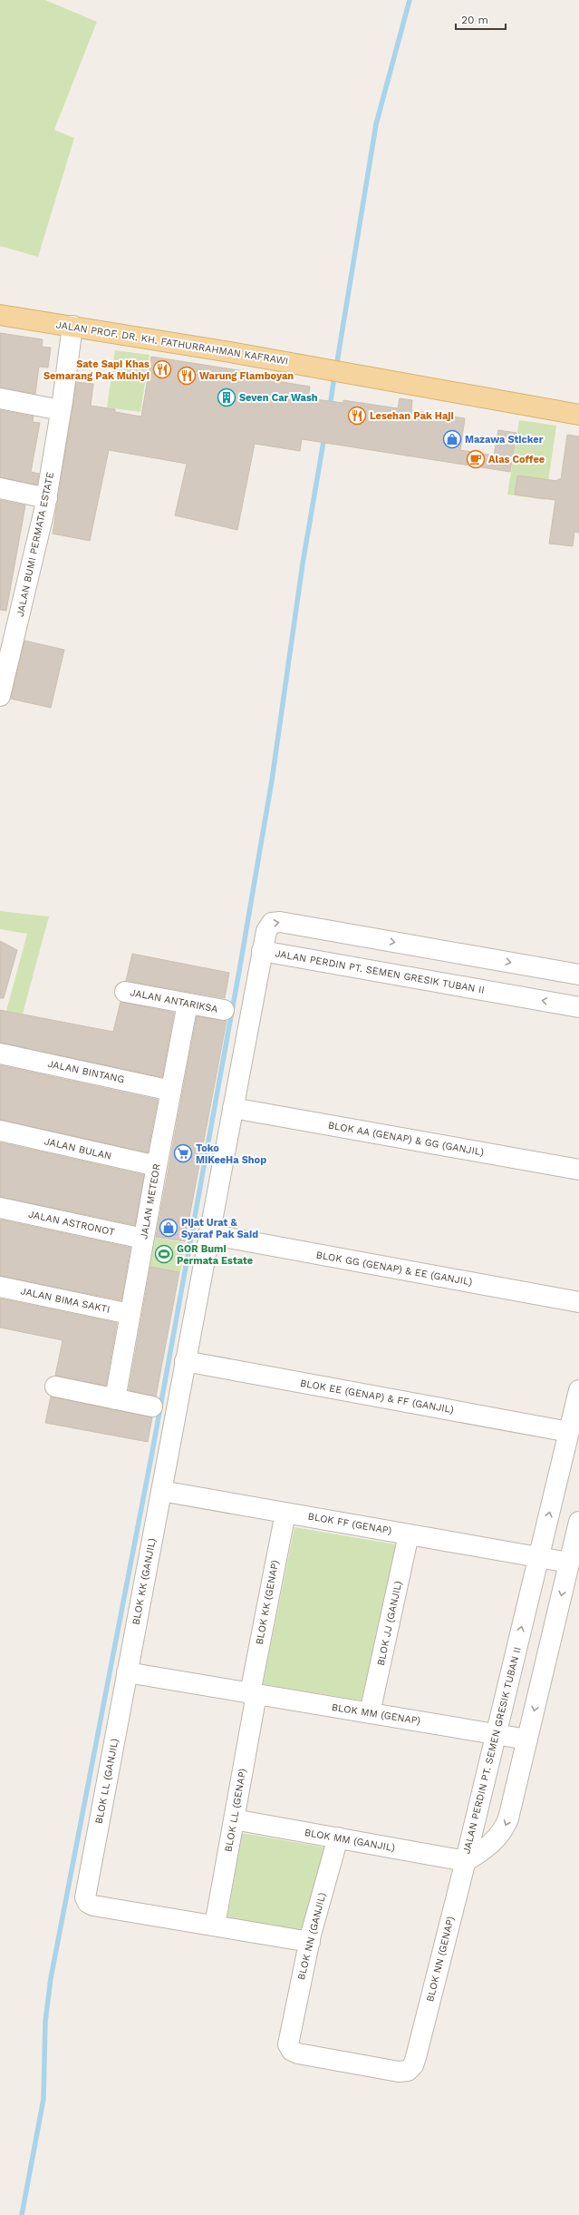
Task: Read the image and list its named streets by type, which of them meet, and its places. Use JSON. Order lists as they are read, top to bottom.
{
  "streets": {
    "main road": ["JALAN PROF. DR. KH. FATHURRAHMAN KAFRAWI"],
    "street": [
      "JALAN BUMI PERMATA ESTATE",
      "JALAN PERDIN PT. SEMEN GRESIK TUBAN II",
      "JALAN ANTARIKSA",
      "JALAN BINTANG",
      "BLOK AA (GENAP) & GG (GANJIL)",
      "JALAN BULAN",
      "JALAN METEOR",
      "JALAN ASTRONOT",
      "BLOK GG (GENAP) & EE (GANJIL)",
      "JALAN BIMA SAKTI",
      "BLOK EE (GENAP) & FF (GANJIL)",
      "BLOK FF (GENAP)",
      "BLOK KK (GANJIL)",
      "BLOK KK (GENAP)",
      "BLOK JJ (GANJIL)",
      "BLOK MM (GENAP)",
      "BLOK LL (GANJIL)",
      "BLOK LL (GENAP)",
      "BLOK MM (GANJIL)",
      "BLOK NN (GANJIL)",
      "BLOK NN (GENAP)"
    ]
  },
  "crossings": [
    ["JALAN PROF. DR. KH. FATHURRAHMAN KAFRAWI", "JALAN BUMI PERMATA ESTATE"],
    ["JALAN PERDIN PT. SEMEN GRESIK TUBAN II", "BLOK EE (GENAP) & FF (GANJIL)"],
    ["JALAN PERDIN PT. SEMEN GRESIK TUBAN II", "BLOK FF (GENAP)"],
    ["JALAN PERDIN PT. SEMEN GRESIK TUBAN II", "BLOK KK (GANJIL)"],
    ["JALAN PERDIN PT. SEMEN GRESIK TUBAN II", "BLOK MM (GENAP)"],
    ["JALAN PERDIN PT. SEMEN GRESIK TUBAN II", "BLOK MM (GANJIL)"],
    ["JALAN PERDIN PT. SEMEN GRESIK TUBAN II", "BLOK NN (GENAP)"],
    ["JALAN ANTARIKSA", "JALAN METEOR"],
    ["JALAN BINTANG", "JALAN METEOR"],
    ["BLOK AA (GENAP) & GG (GANJIL)", "BLOK KK (GANJIL)"],
    ["JALAN BULAN", "JALAN METEOR"],
    ["JALAN METEOR", "JALAN ASTRONOT"],
    ["JALAN METEOR", "JALAN BIMA SAKTI"],
    ["BLOK GG (GENAP) & EE (GANJIL)", "BLOK KK (GANJIL)"],
    ["BLOK EE (GENAP) & FF (GANJIL)", "BLOK KK (GANJIL)"],
    ["BLOK FF (GENAP)", "BLOK KK (GANJIL)"],
    ["BLOK FF (GENAP)", "BLOK KK (GENAP)"],
    ["BLOK FF (GENAP)", "BLOK JJ (GANJIL)"],
    ["BLOK KK (GANJIL)", "BLOK MM (GENAP)"],
    ["BLOK KK (GANJIL)", "BLOK LL (GANJIL)"],
    ["BLOK KK (GENAP)", "BLOK MM (GENAP)"],
    ["BLOK KK (GENAP)", "BLOK LL (GENAP)"],
    ["BLOK JJ (GANJIL)", "BLOK MM (GENAP)"],
    ["BLOK MM (GENAP)", "BLOK LL (GANJIL)"],
    ["BLOK MM (GENAP)", "BLOK LL (GENAP)"],
    ["BLOK LL (GANJIL)", "BLOK LL (GENAP)"],
    ["BLOK LL (GENAP)", "BLOK MM (GANJIL)"],
    ["BLOK MM (GANJIL)", "BLOK NN (GANJIL)"],
    ["BLOK MM (GANJIL)", "BLOK NN (GENAP)"],
    ["BLOK NN (GANJIL)", "BLOK NN (GENAP)"]
  ],
  "places": {
    "restaurant": ["Sate Sapi Khas Semarang Pak Muhiyi", "Warung Flamboyan", "Lesehan Pak Haji"],
    "building": ["Seven Car Wash"],
    "shop": ["Mazawa Sticker", "Pijat Urat & Syaraf Pak Said"],
    "cafe": ["Alas Coffee"],
    "supermarket": ["Toko MiKeeHa Shop"],
    "sports": ["GOR Bumi Permata Estate"]
  },
  "scale_bar": "20 m"
}
